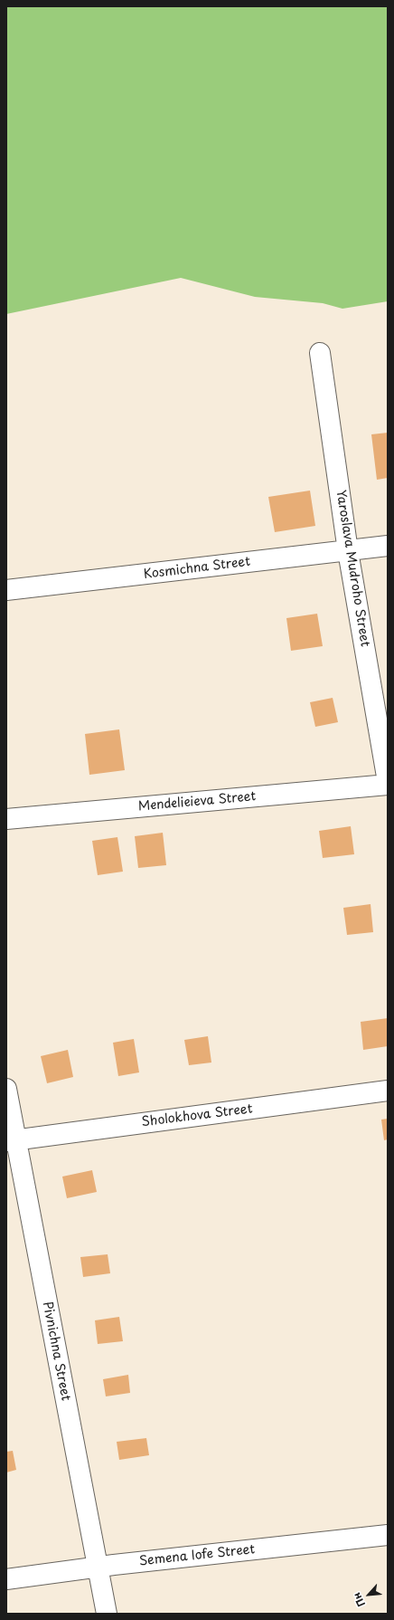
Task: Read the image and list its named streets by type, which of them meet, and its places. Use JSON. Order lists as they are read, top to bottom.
{
  "streets": {
    "street": [
      "Kosmichna Street",
      "Yaroslava Mudroho Street",
      "Mendelieieva Street",
      "Sholokhova Street",
      "Pivnichna Street",
      "Semena Iofe Street"
    ]
  },
  "crossings": [
    ["Kosmichna Street", "Yaroslava Mudroho Street"],
    ["Yaroslava Mudroho Street", "Mendelieieva Street"],
    ["Sholokhova Street", "Pivnichna Street"],
    ["Pivnichna Street", "Semena Iofe Street"]
  ],
  "north": "bottom left"
}
